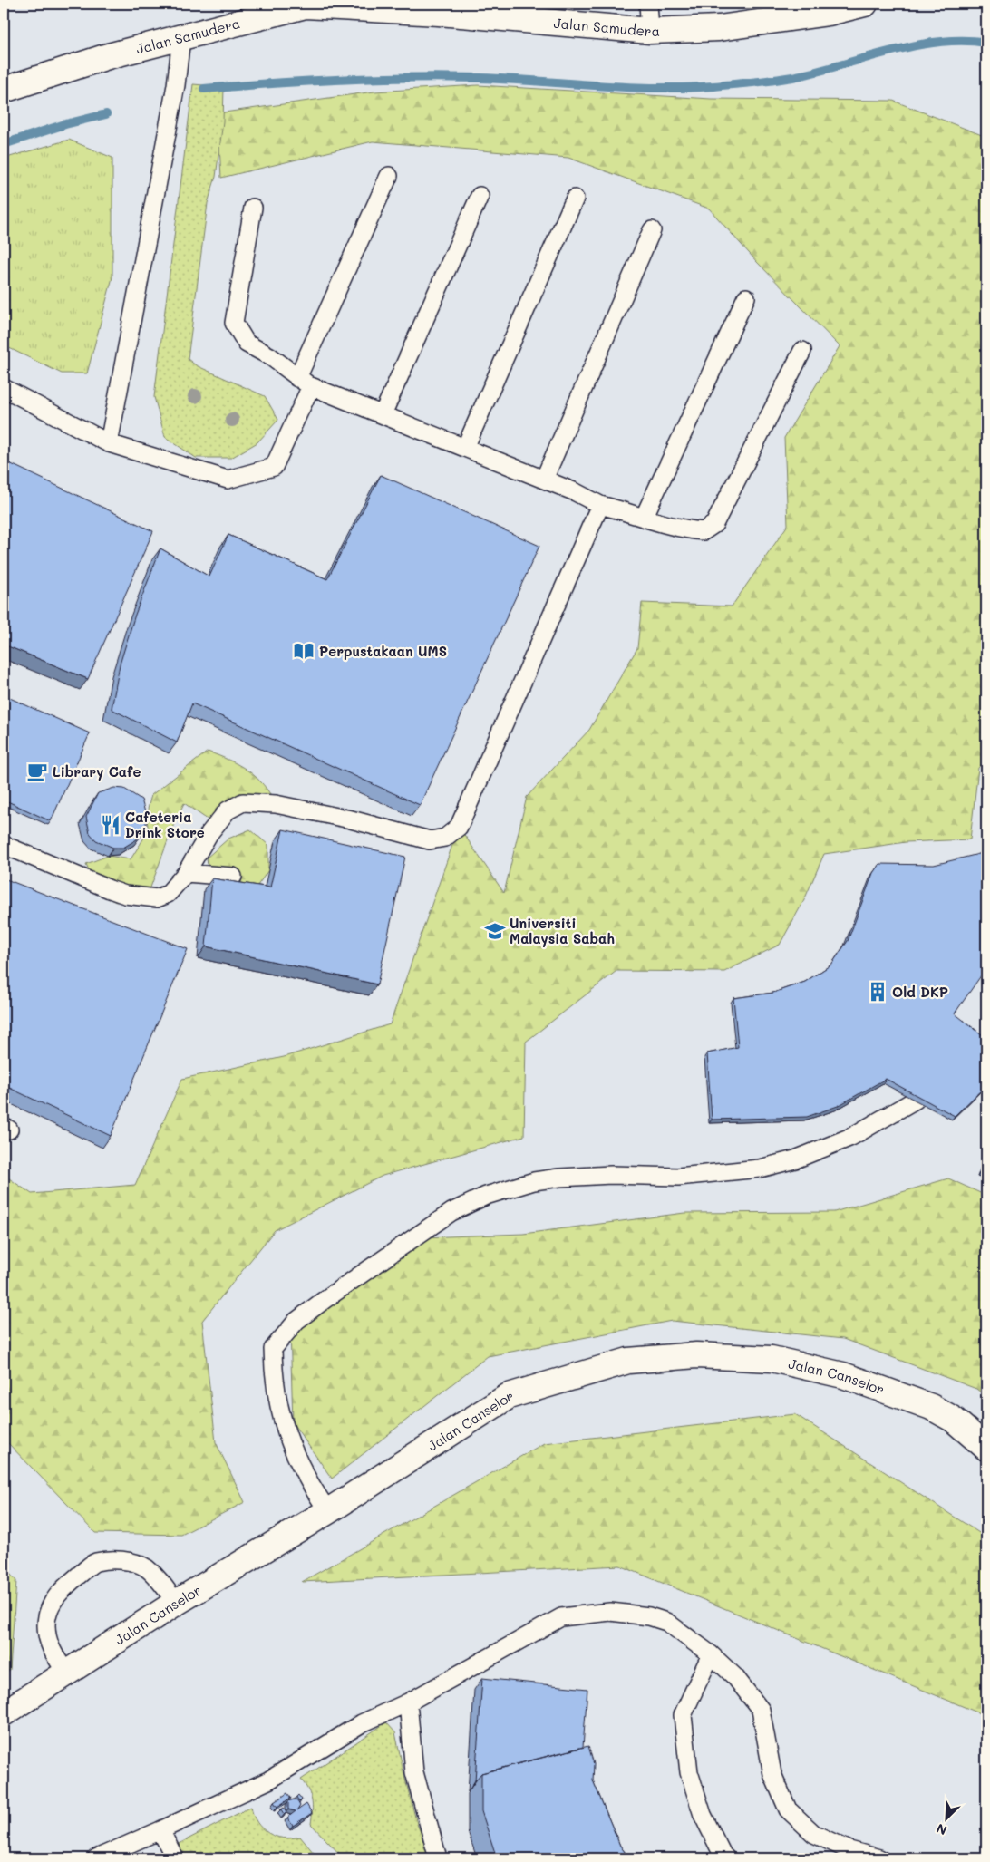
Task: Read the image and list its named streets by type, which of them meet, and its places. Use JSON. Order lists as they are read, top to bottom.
{
  "streets": {
    "street": ["Jalan Samudera", "Jalan Canselor"]
  },
  "places": {
    "library": ["Perpustakaan UMS"],
    "cafe": ["Library Cafe"],
    "restaurant": ["Cafeteria Drink Store"],
    "school or university": ["Universiti Malaysia Sabah"],
    "building": ["Old DKP"]
  },
  "north": "bottom left"
}
